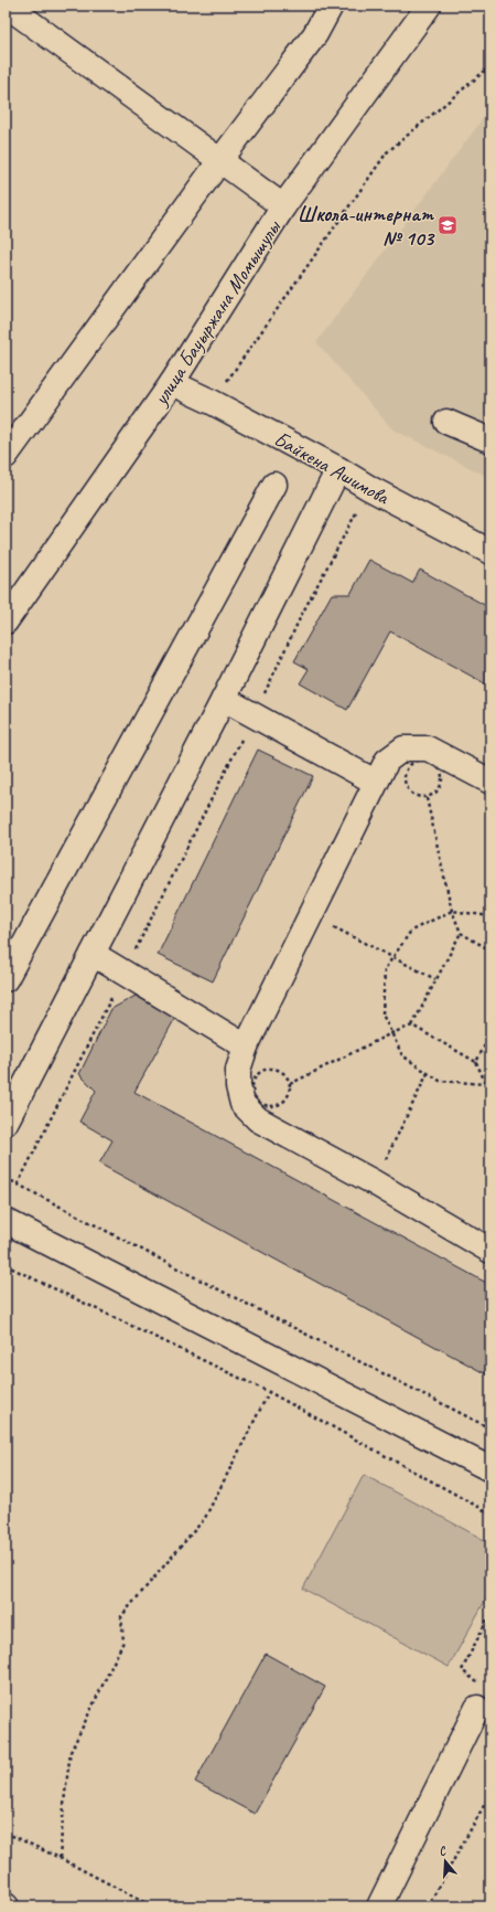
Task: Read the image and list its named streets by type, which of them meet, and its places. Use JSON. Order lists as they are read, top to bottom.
{
  "streets": {
    "street": ["улица Бауыржана Момышулы", "Байкена Ашимова"]
  },
  "crossings": [
    ["улица Бауыржана Момышулы", "Байкена Ашимова"]
  ],
  "places": {
    "school or university": ["Школа-интернат № 103"]
  },
  "north": "top"
}
